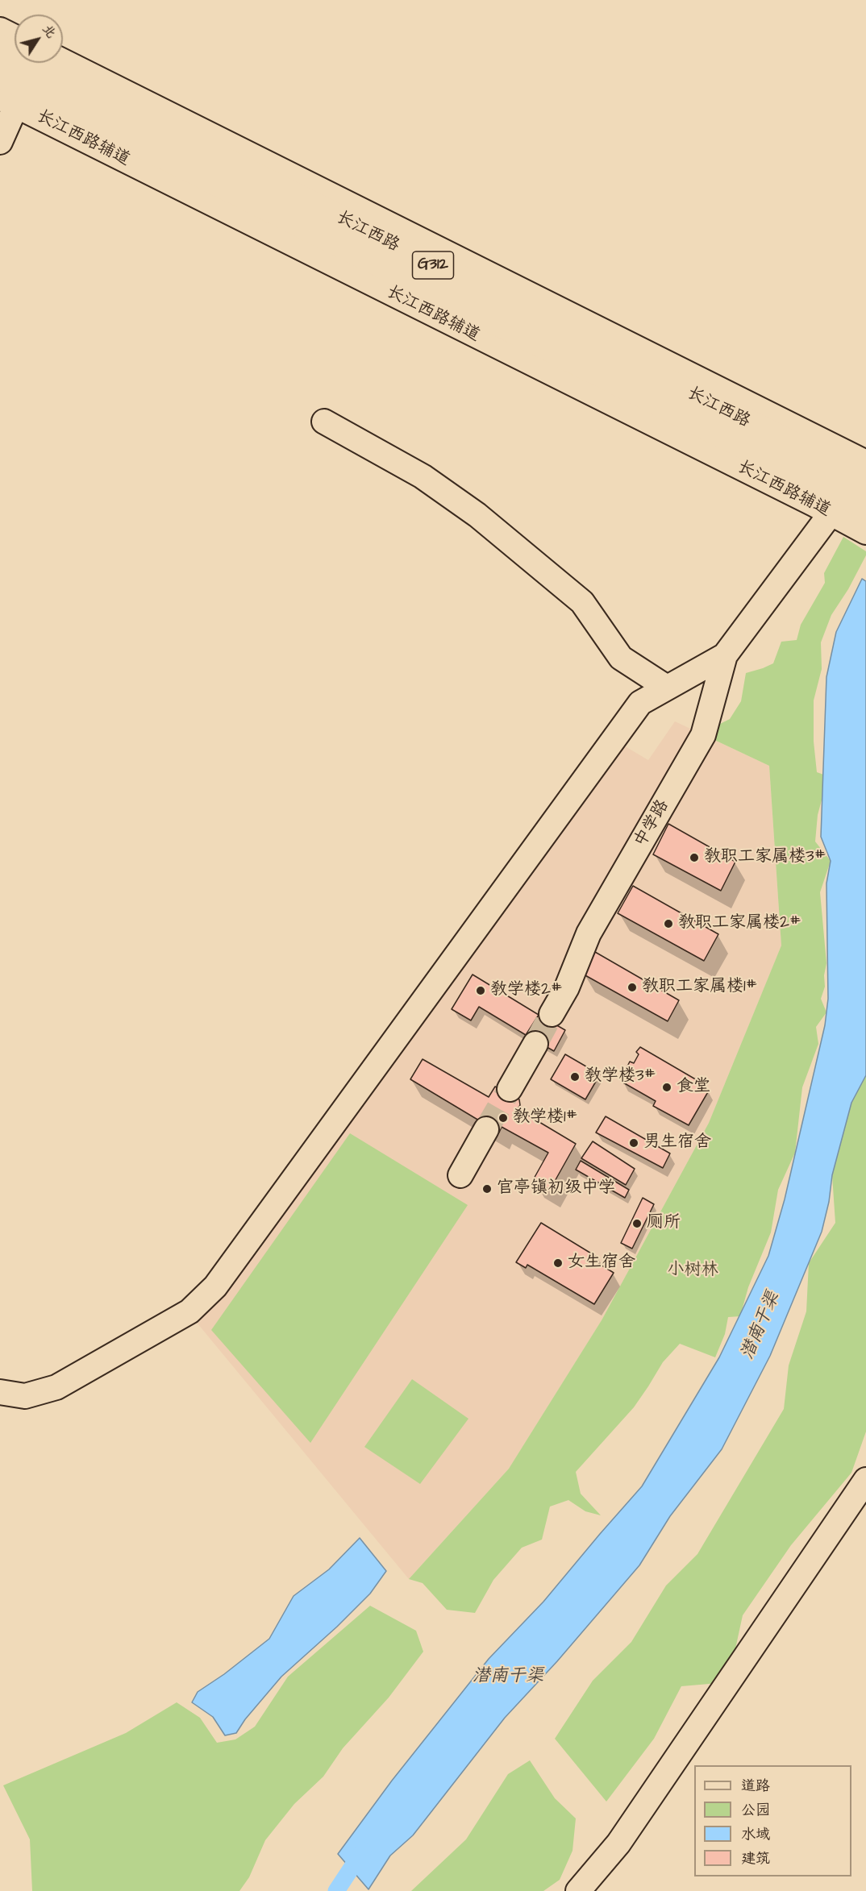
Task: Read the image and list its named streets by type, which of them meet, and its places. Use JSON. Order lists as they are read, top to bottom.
{
  "streets": {
    "highway": ["长江西路", "G312"],
    "street": ["长江西路辅道", "中学路"]
  },
  "water": ["潜南干渠"],
  "parks": ["小树林"],
  "places": [
    "教职工家属楼3#",
    "教职工家属楼2#",
    "教职工家属楼1#",
    "教学楼2#",
    "教学楼3#",
    "食堂",
    "教学楼1#",
    "男生宿舍",
    "官亭镇初级中学",
    "厕所",
    "女生宿舍"
  ],
  "legend": [
    "道路",
    "公园",
    "水域",
    "建筑"
  ],
  "north": "top right"
}
